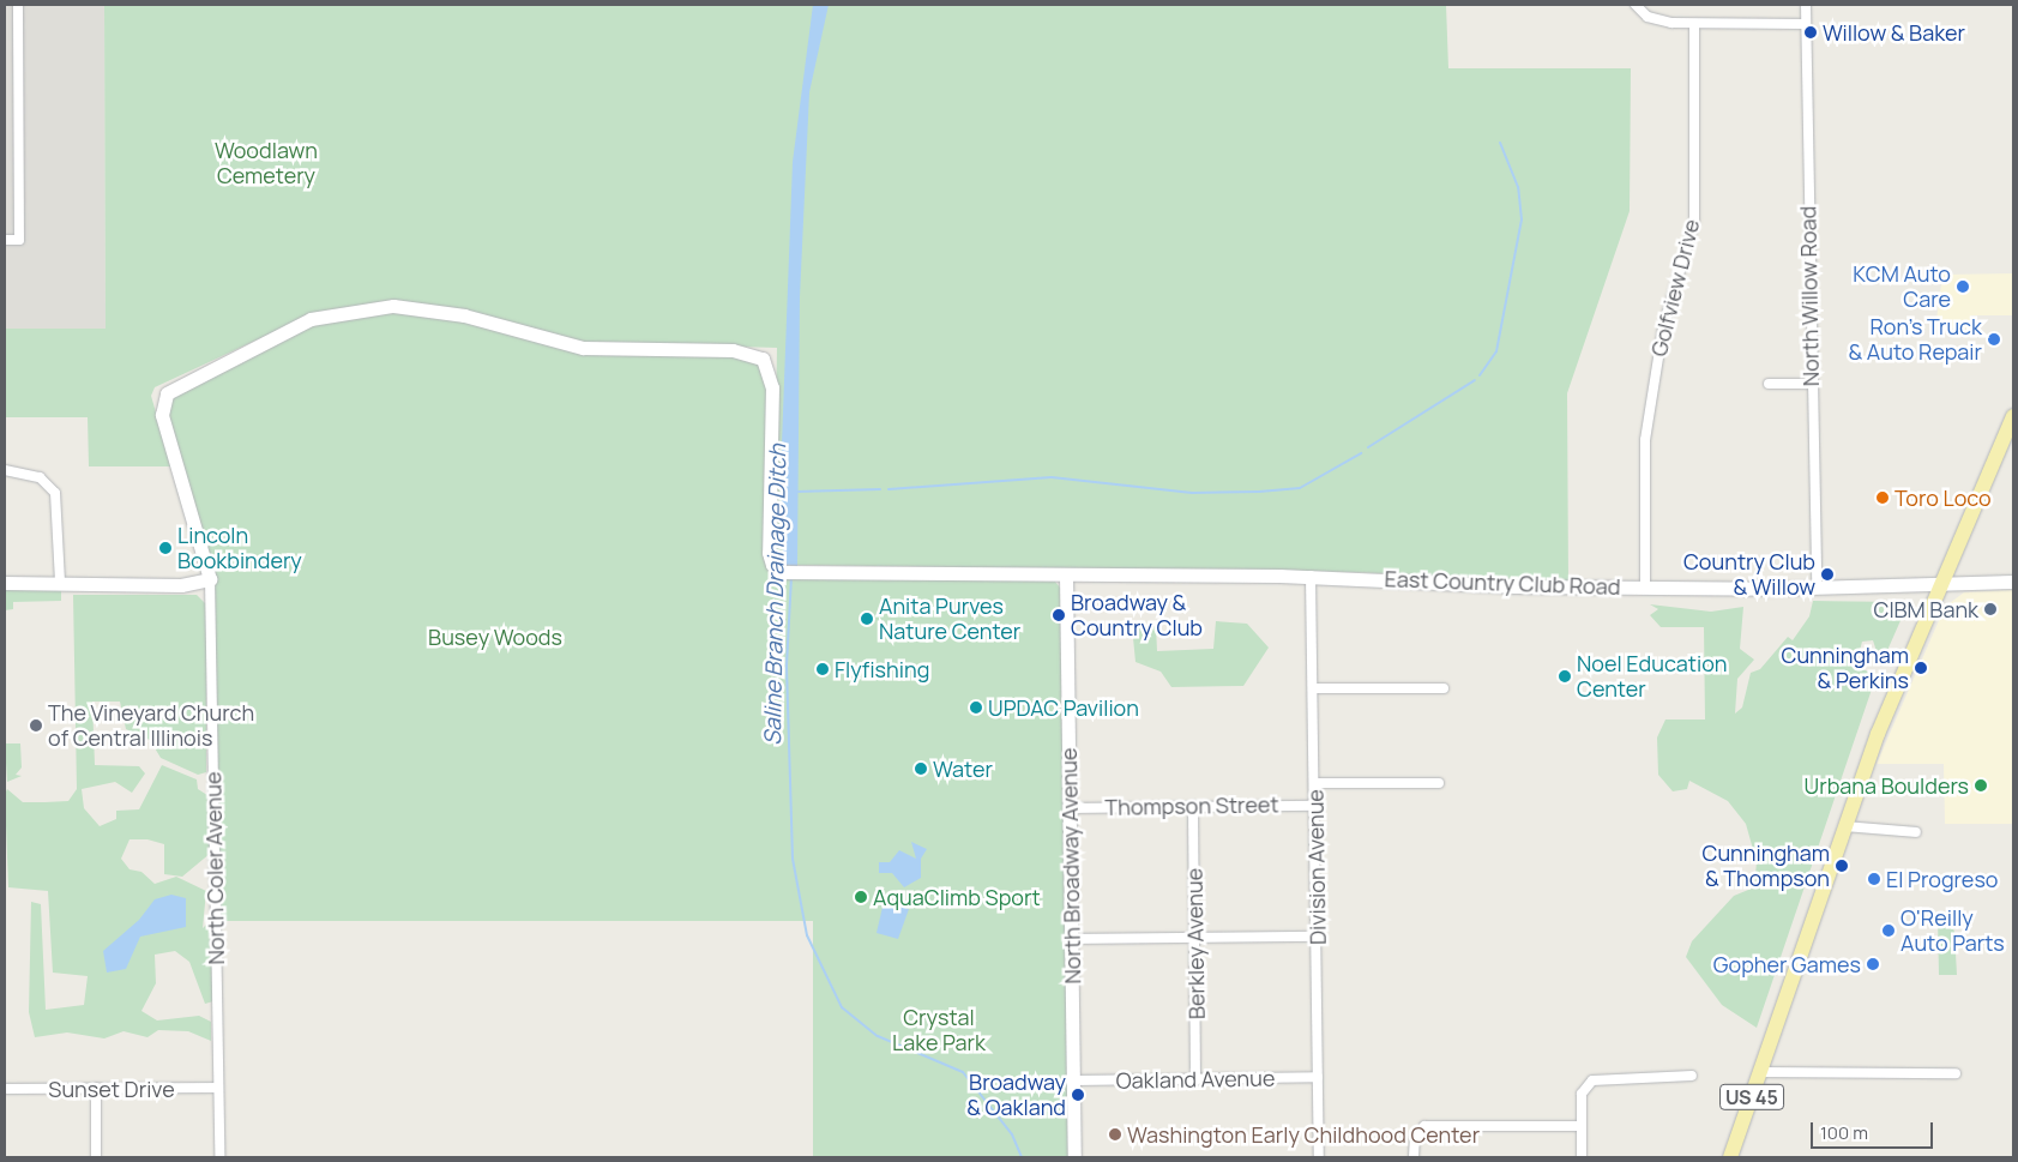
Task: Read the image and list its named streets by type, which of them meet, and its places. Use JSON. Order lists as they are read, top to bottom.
{
  "streets": {
    "main road": ["US 45"],
    "street": [
      "Golfview Drive",
      "North Willow Road",
      "East Country Club Road",
      "Thompson Street",
      "North Broadway Avenue",
      "Division Avenue",
      "North Coler Avenue",
      "Berkley Avenue",
      "Oakland Avenue",
      "Sunset Drive"
    ]
  },
  "crossings": [
    ["Golfview Drive", "East Country Club Road"],
    ["North Willow Road", "East Country Club Road"],
    ["East Country Club Road", "North Broadway Avenue"],
    ["East Country Club Road", "Division Avenue"],
    ["East Country Club Road", "North Coler Avenue"],
    ["East Country Club Road", "US 45"],
    ["Thompson Street", "North Broadway Avenue"],
    ["Thompson Street", "Division Avenue"],
    ["Thompson Street", "Berkley Avenue"],
    ["North Broadway Avenue", "Oakland Avenue"],
    ["Division Avenue", "Oakland Avenue"],
    ["North Coler Avenue", "Sunset Drive"],
    ["Berkley Avenue", "Oakland Avenue"]
  ],
  "water": ["Saline Branch Drainage Ditch"],
  "parks": ["Woodlawn Cemetery", "Busey Woods", "Crystal Lake Park"],
  "places": [
    "Willow & Baker",
    "KCM Auto Care",
    "Ron's Truck & Auto Repair",
    "Toro Loco",
    "Lincoln Bookbindery",
    "Country Club & Willow",
    "CIBM Bank",
    "Broadway & Country Club",
    "Anita Purves Nature Center",
    "Cunningham & Perkins",
    "Flyfishing",
    "Noel Education Center",
    "UPDAC Pavilion",
    "The Vineyard Church of Central Illinois",
    "Water",
    "Urbana Boulders",
    "Cunningham & Thompson",
    "El Progreso",
    "AquaClimb Sport",
    "O'Reilly Auto Parts",
    "Gopher Games",
    "Broadway & Oakland",
    "Washington Early Childhood Center"
  ],
  "scale_bar": "100 m"
}
